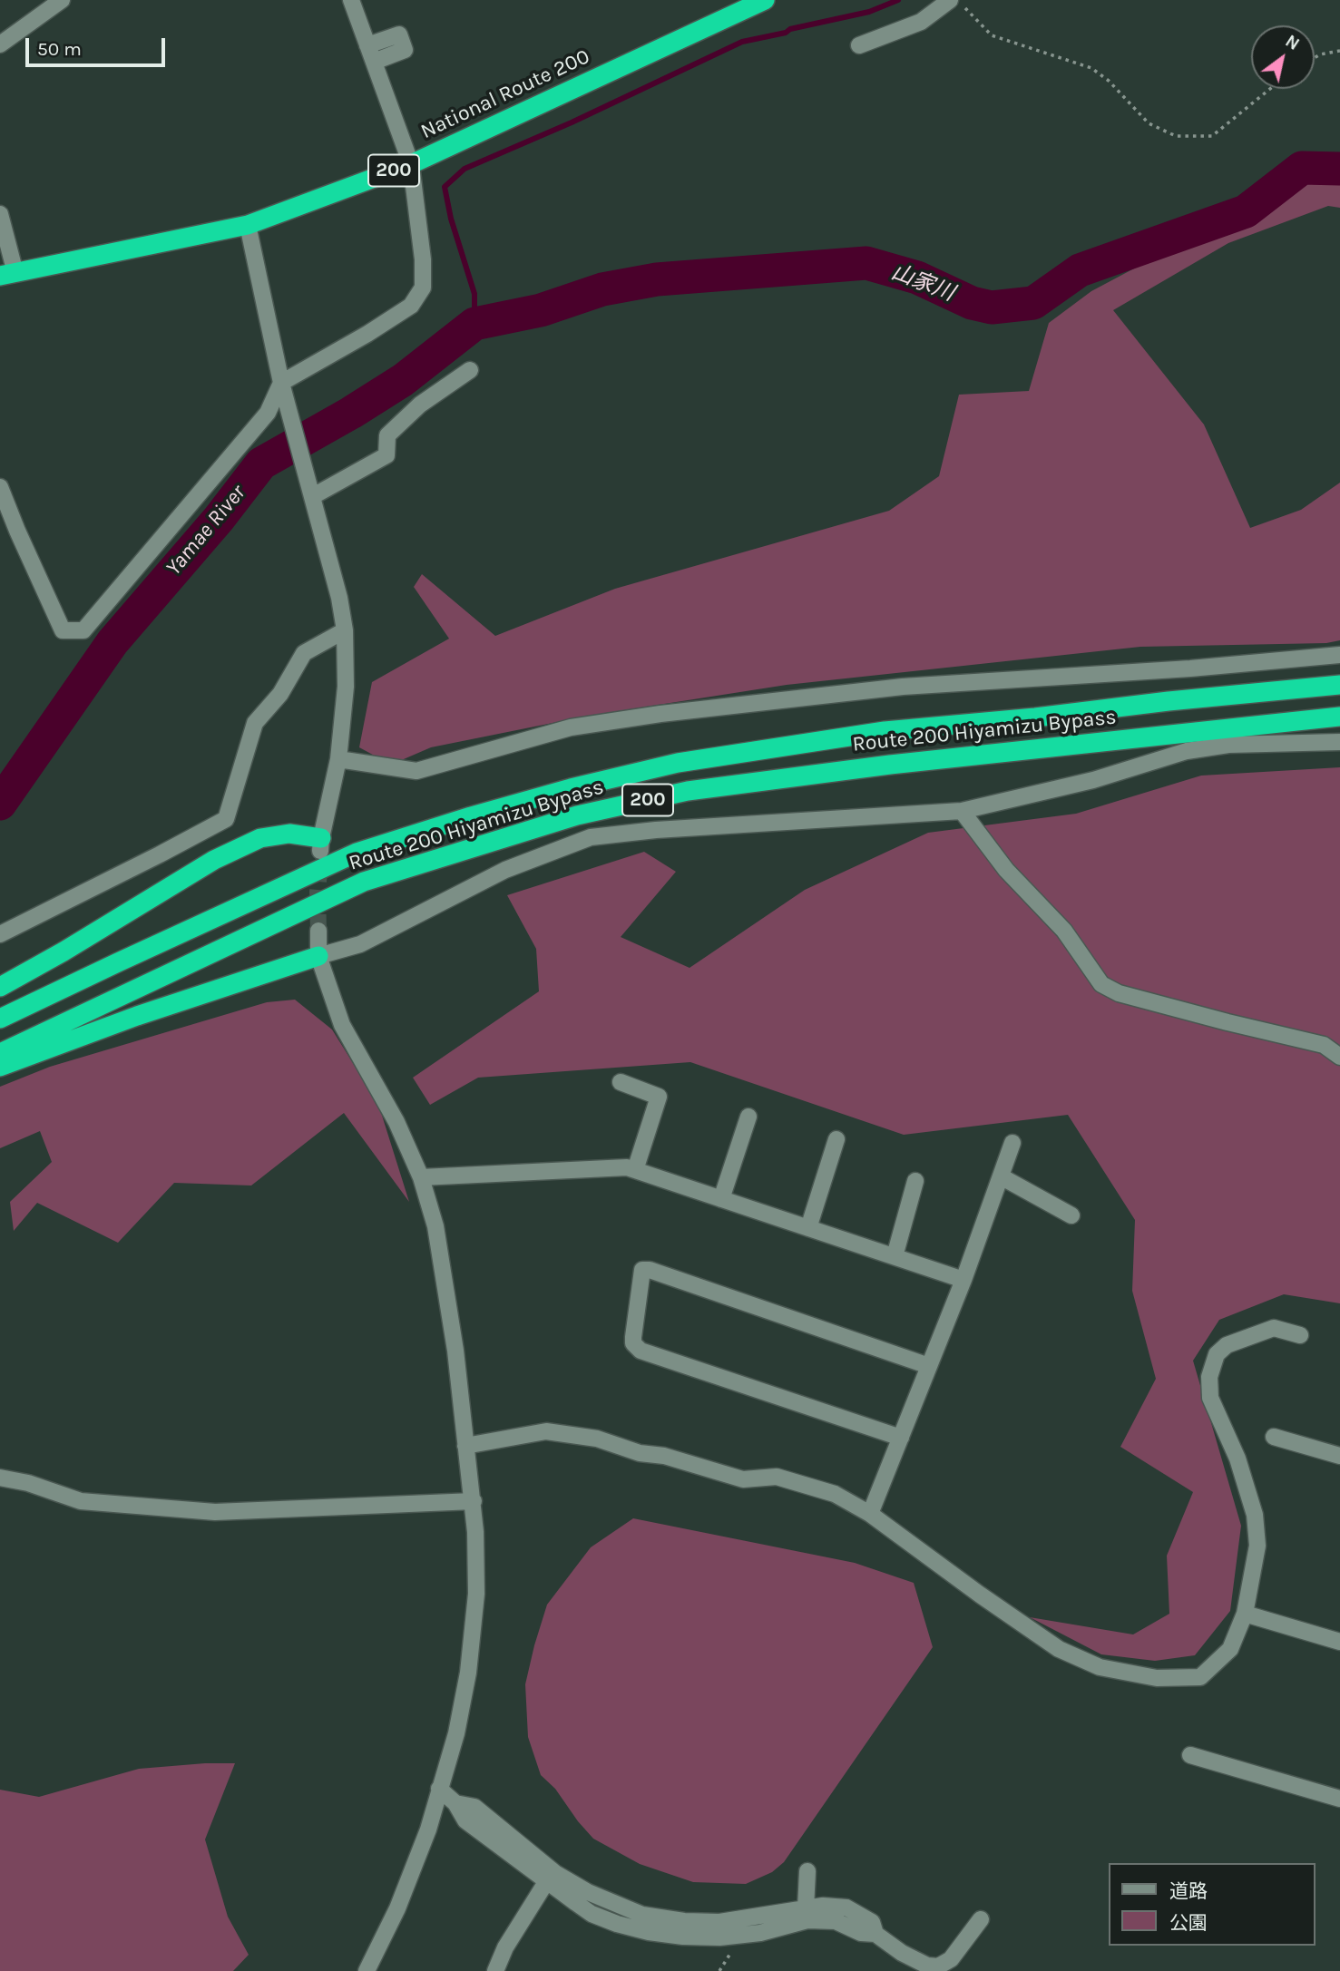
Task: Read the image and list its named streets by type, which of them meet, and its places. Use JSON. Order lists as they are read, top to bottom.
{
  "streets": {
    "highway": ["National Route 200", "200", "Route 200 Hiyamizu Bypass"]
  },
  "water": ["山家川", "Yamae River"],
  "legend": ["道路", "公園"],
  "scale_bar": "50 m",
  "north": "top right"
}
